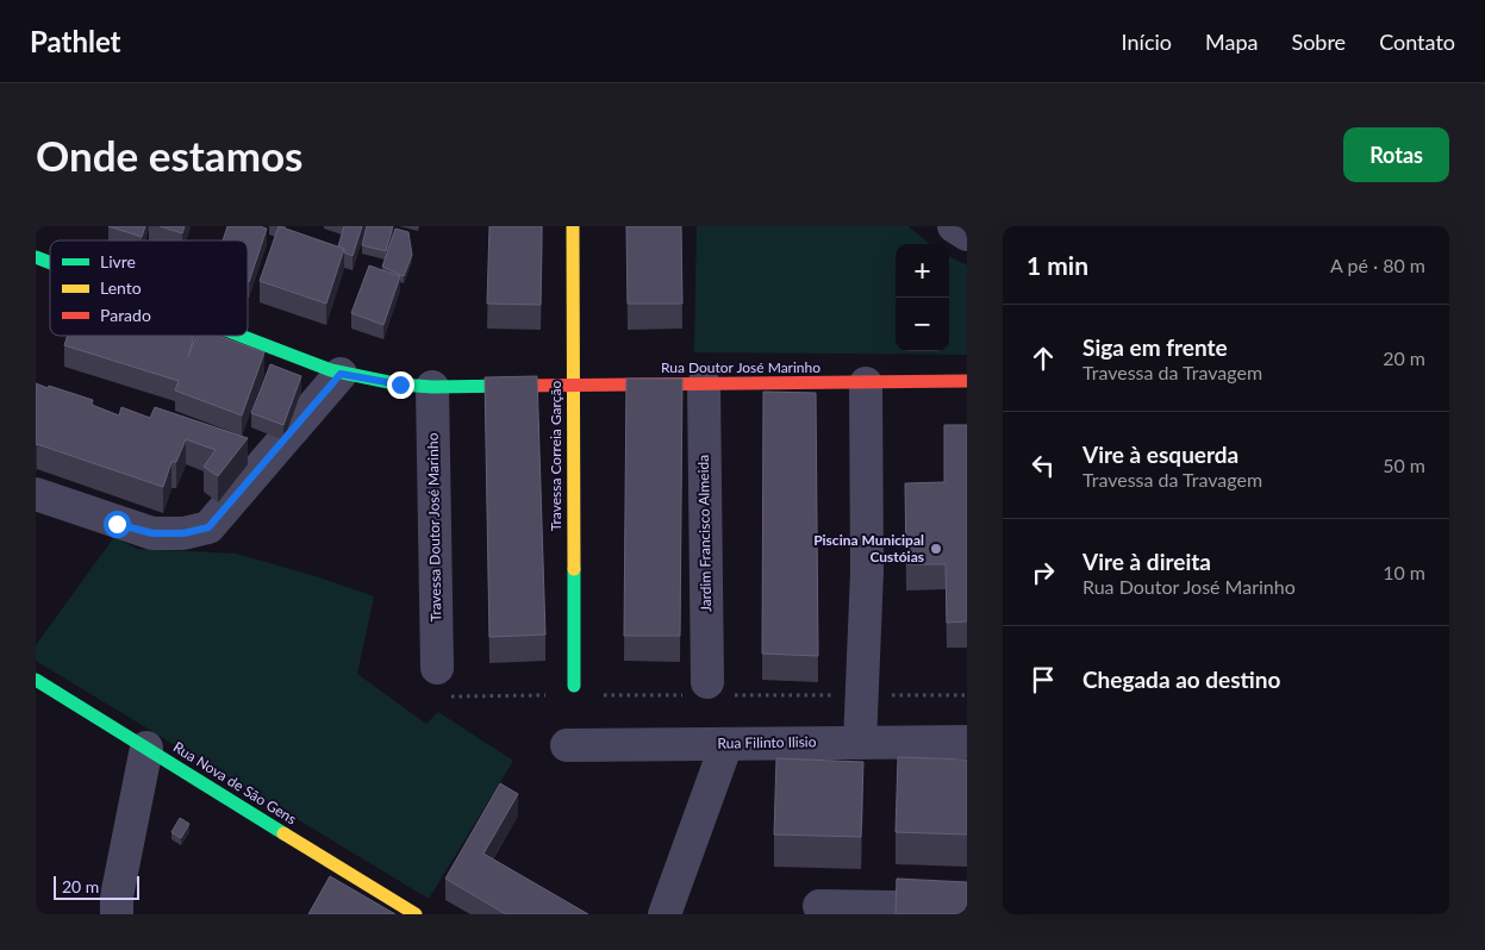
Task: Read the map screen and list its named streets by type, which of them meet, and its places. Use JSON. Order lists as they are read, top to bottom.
{
  "streets": {
    "street": [
      "Rua Doutor José Marinho",
      "Travessa Correia Garção",
      "Travessa Doutor José Marinho",
      "Jardim Francisco Almeida",
      "Rua Filinto Ilisio",
      "Rua Nova de São Gens"
    ]
  },
  "crossings": [
    ["Rua Doutor José Marinho", "Travessa Correia Garção"],
    ["Rua Doutor José Marinho", "Travessa Doutor José Marinho"],
    ["Rua Doutor José Marinho", "Jardim Francisco Almeida"]
  ],
  "places": ["Piscina Municipal Custóias"],
  "legend": ["Livre", "Lento", "Parado"],
  "scale_bar": "20 m",
  "page": {
    "header": "Pathlet",
    "nav": [
      "Início",
      "Mapa",
      "Sobre",
      "Contato"
    ],
    "buttons": "Rotas",
    "title": "Onde estamos",
    "heading": ["1 min", "A pé · 80 m"],
    "map_buttons": ["+", "−"],
    "list": [
      ["Siga em frente", "Travessa da Travagem", "20 m"],
      ["Vire à esquerda", "Travessa da Travagem", "50 m"],
      ["Vire à direita", "Rua Doutor José Marinho", "10 m"],
      "Chegada ao destino"
    ],
    "scale": "20 m"
  }
}
